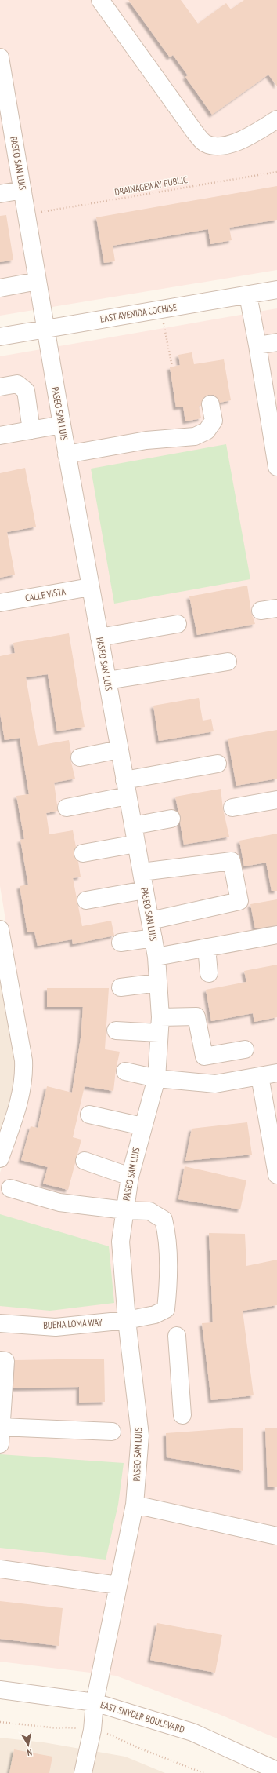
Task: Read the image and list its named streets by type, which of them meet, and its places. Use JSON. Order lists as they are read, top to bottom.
{
  "streets": {
    "street": [
      "PASEO SAN LUIS",
      "EAST AVENIDA COCHISE",
      "CALLE VISTA",
      "BUENA LOMA WAY",
      "EAST SNYDER BOULEVARD"
    ],
    "path": ["DRAINAGEWAY PUBLIC"]
  },
  "crossings": [
    ["PASEO SAN LUIS", "DRAINAGEWAY PUBLIC"],
    ["PASEO SAN LUIS", "EAST AVENIDA COCHISE"],
    ["PASEO SAN LUIS", "CALLE VISTA"],
    ["PASEO SAN LUIS", "BUENA LOMA WAY"],
    ["PASEO SAN LUIS", "EAST SNYDER BOULEVARD"]
  ],
  "north": "bottom"
}
